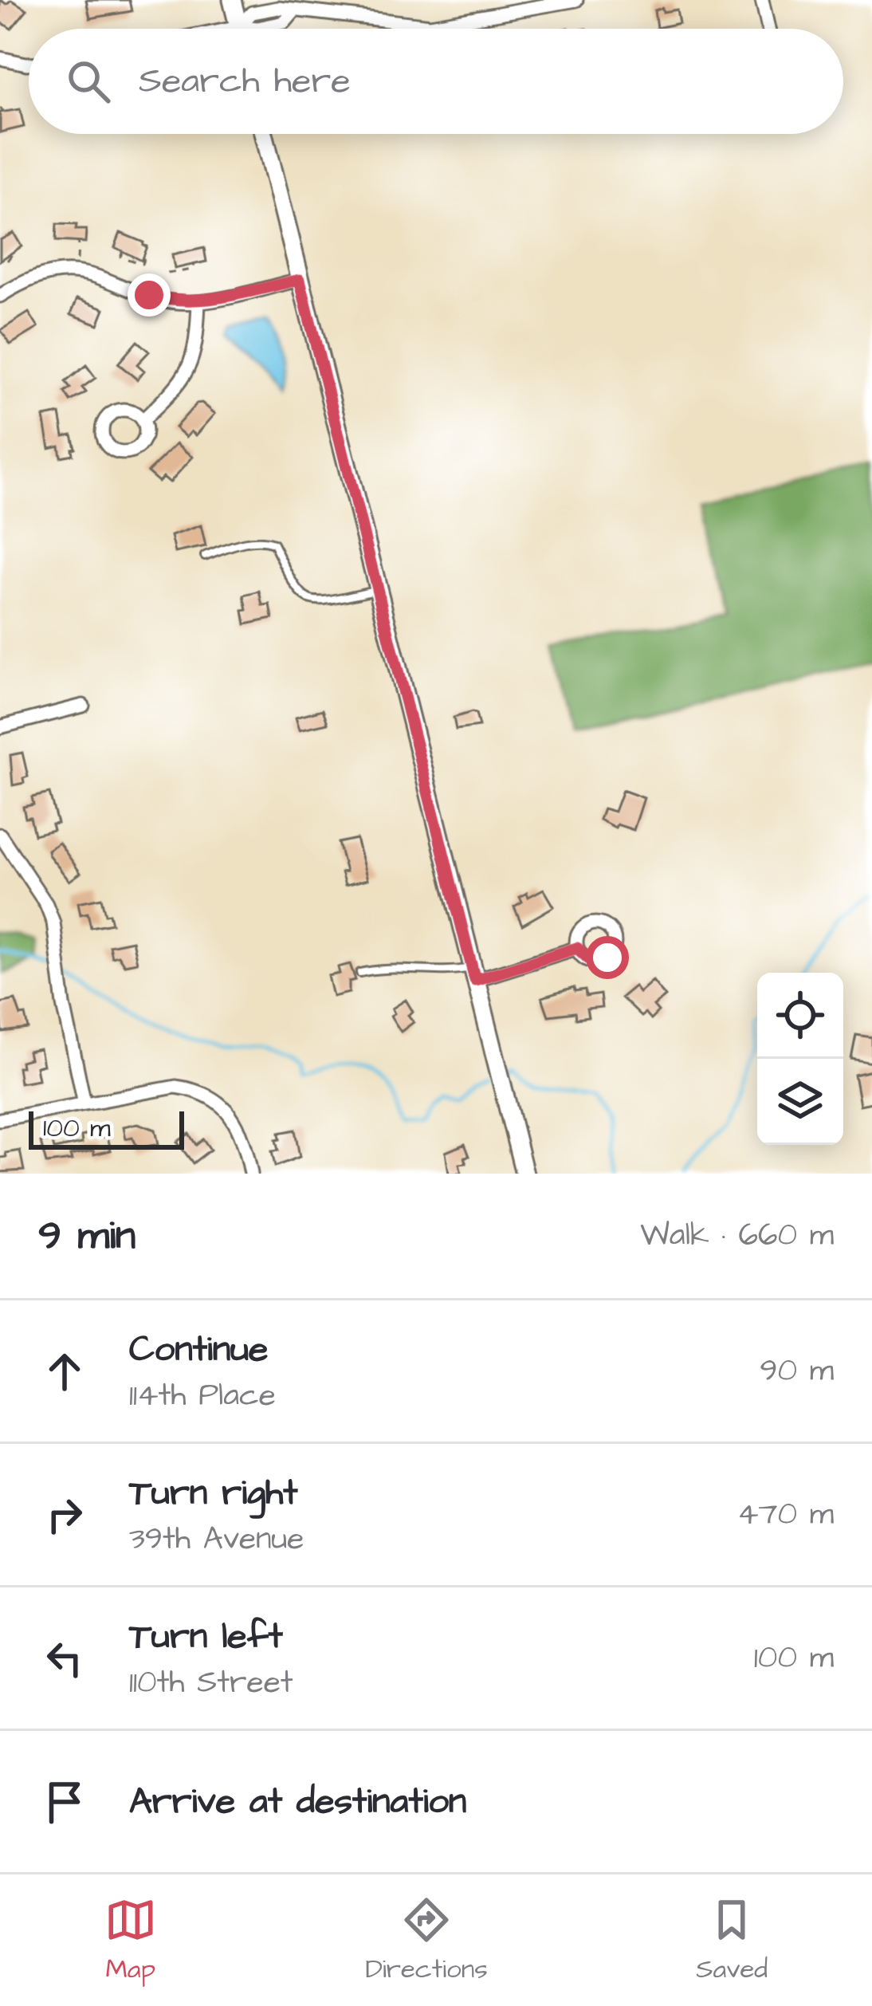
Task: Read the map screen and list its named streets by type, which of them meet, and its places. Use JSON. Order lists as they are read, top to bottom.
{
  "scale_bar": "100 m",
  "page": {
    "search": "Search here",
    "scale": "100 m",
    "heading": ["9 min", "Walk · 660 m"],
    "list": [
      ["Continue", "114th Place", "90 m"],
      ["Turn right", "39th Avenue", "470 m"],
      ["Turn left", "110th Street", "100 m"],
      "Arrive at destination"
    ],
    "nav": ["Map", "Directions", "Saved"]
  }
}
